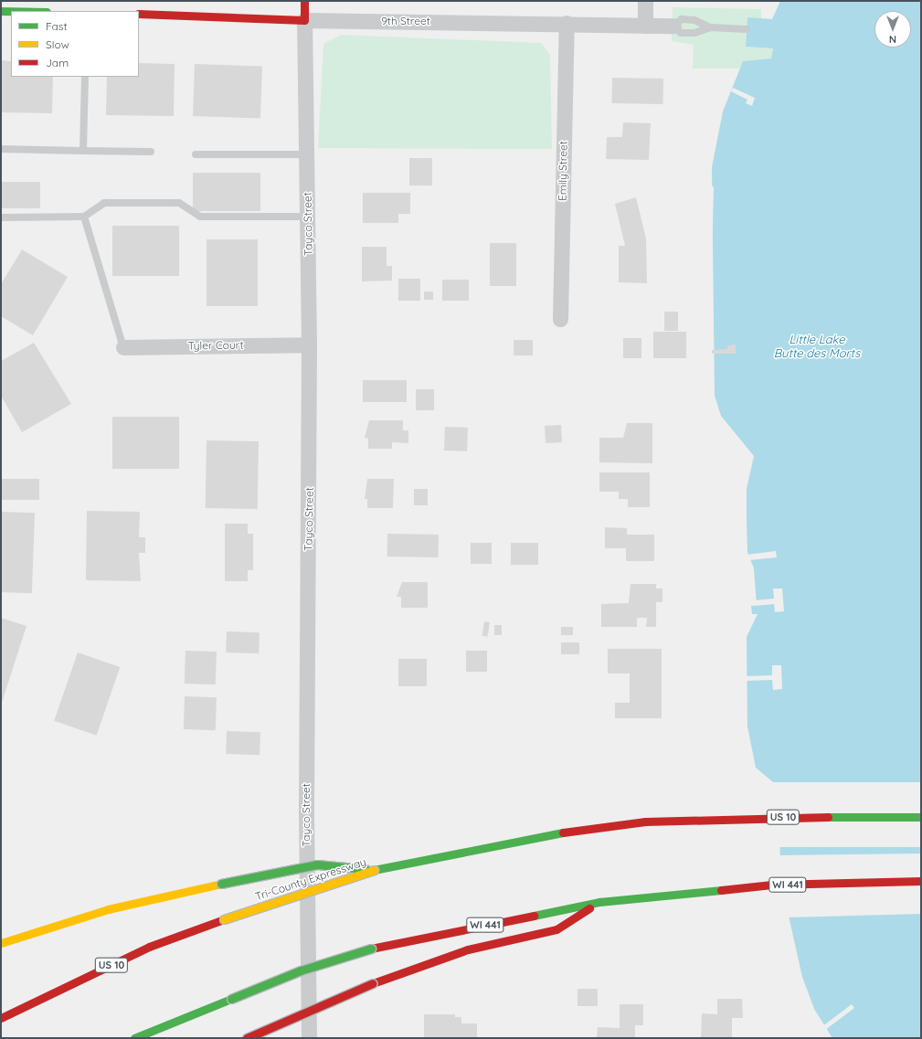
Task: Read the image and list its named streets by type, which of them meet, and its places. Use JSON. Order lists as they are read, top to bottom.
{
  "streets": {
    "main road": [
      "9th Street",
      "Tayco Street",
      "US 10",
      "Tri-County Expressway",
      "WI 441"
    ],
    "street": ["Emily Street", "Tyler Court"]
  },
  "crossings": [
    ["9th Street", "Emily Street"],
    ["9th Street", "Tayco Street"],
    ["Tayco Street", "Tyler Court"]
  ],
  "water": ["Little Lake Butte des Morts"],
  "legend": ["Fast", "Slow", "Jam"],
  "north": "bottom"
}
